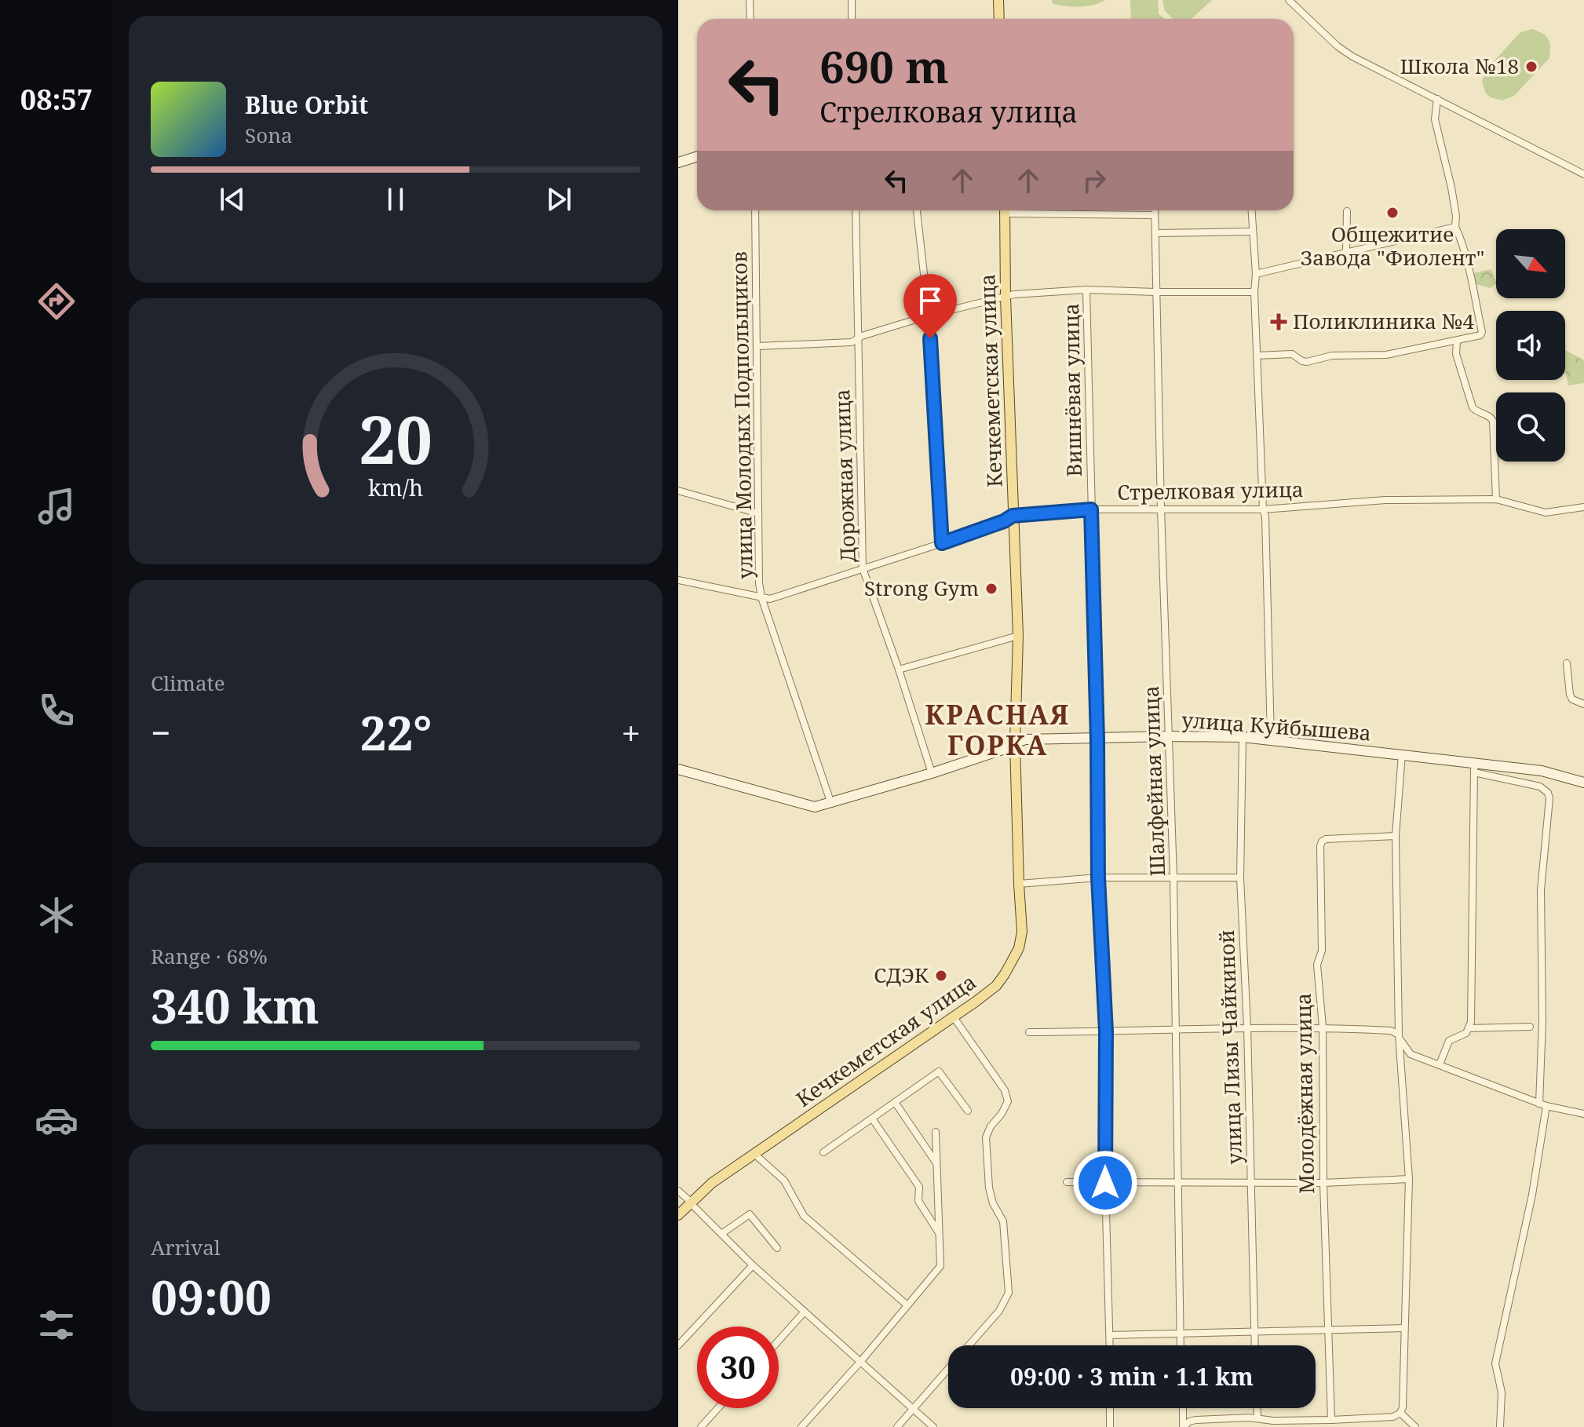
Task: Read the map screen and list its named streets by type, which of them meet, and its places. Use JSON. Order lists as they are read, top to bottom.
{
  "streets": {
    "main road": ["Кечкеметская улица", "улица Куйбышева"],
    "street": [
      "Вишнёвая улица",
      "улица Молодых Подпольщиков",
      "Дорожная улица",
      "Стрелковая улица",
      "Шалфейная улица",
      "улица Лизы Чайкиной",
      "Молодёжная улица"
    ]
  },
  "crossings": [
    ["Кечкеметская улица", "Стрелковая улица"],
    ["Кечкеметская улица", "улица Куйбышева"],
    ["Вишнёвая улица", "Стрелковая улица"],
    ["Вишнёвая улица", "улица Куйбышева"],
    ["улица Молодых Подпольщиков", "Стрелковая улица"],
    ["улица Молодых Подпольщиков", "улица Куйбышева"],
    ["Дорожная улица", "Стрелковая улица"],
    ["Дорожная улица", "улица Куйбышева"],
    ["Стрелковая улица", "Шалфейная улица"],
    ["улица Куйбышева", "Шалфейная улица"],
    ["улица Куйбышева", "улица Лизы Чайкиной"]
  ],
  "districts": ["КРАСНАЯ ГОРКА"],
  "places": {
    "other": [
      "Школа №18",
      "Общежитие Завода \"Фиолент\"",
      "Strong Gym",
      "СДЭК"
    ],
    "health": ["Поликлиника №4"]
  },
  "north": "bottom right",
  "page": {
    "tabs": "08:57",
    "turn": ["690 m", "Стрелковая улица"],
    "song": ["Blue Orbit", "Sona"],
    "tile": [
      "Climate",
      ["Range · 68%", "340 km"],
      ["Arrival", "09:00"]
    ],
    "heat": ["−", "22°", "+"],
    "limit": "30",
    "trip": "09:00 · 3 min · 1.1 km",
    "gauge": ["20", "km/h"]
  }
}
